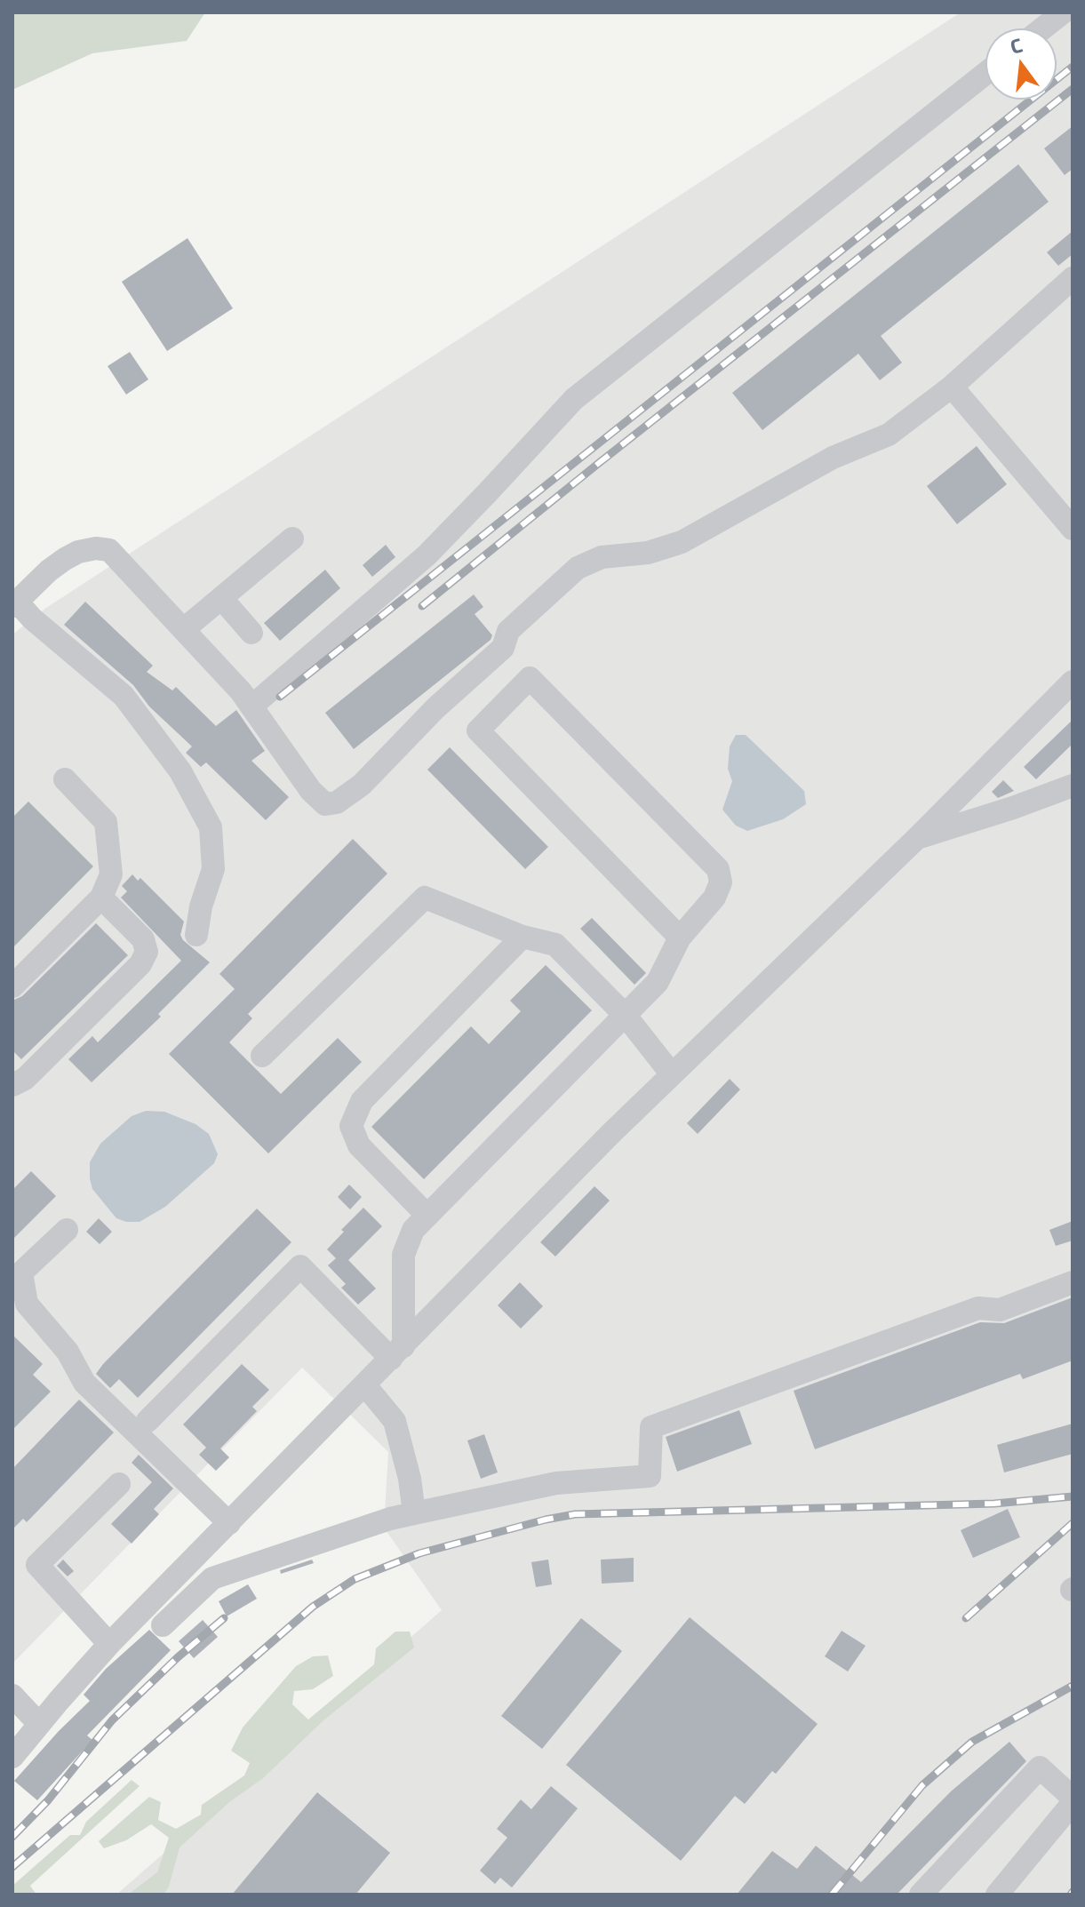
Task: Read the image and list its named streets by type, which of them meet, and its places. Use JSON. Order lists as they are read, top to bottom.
{
  "north": "top"
}
